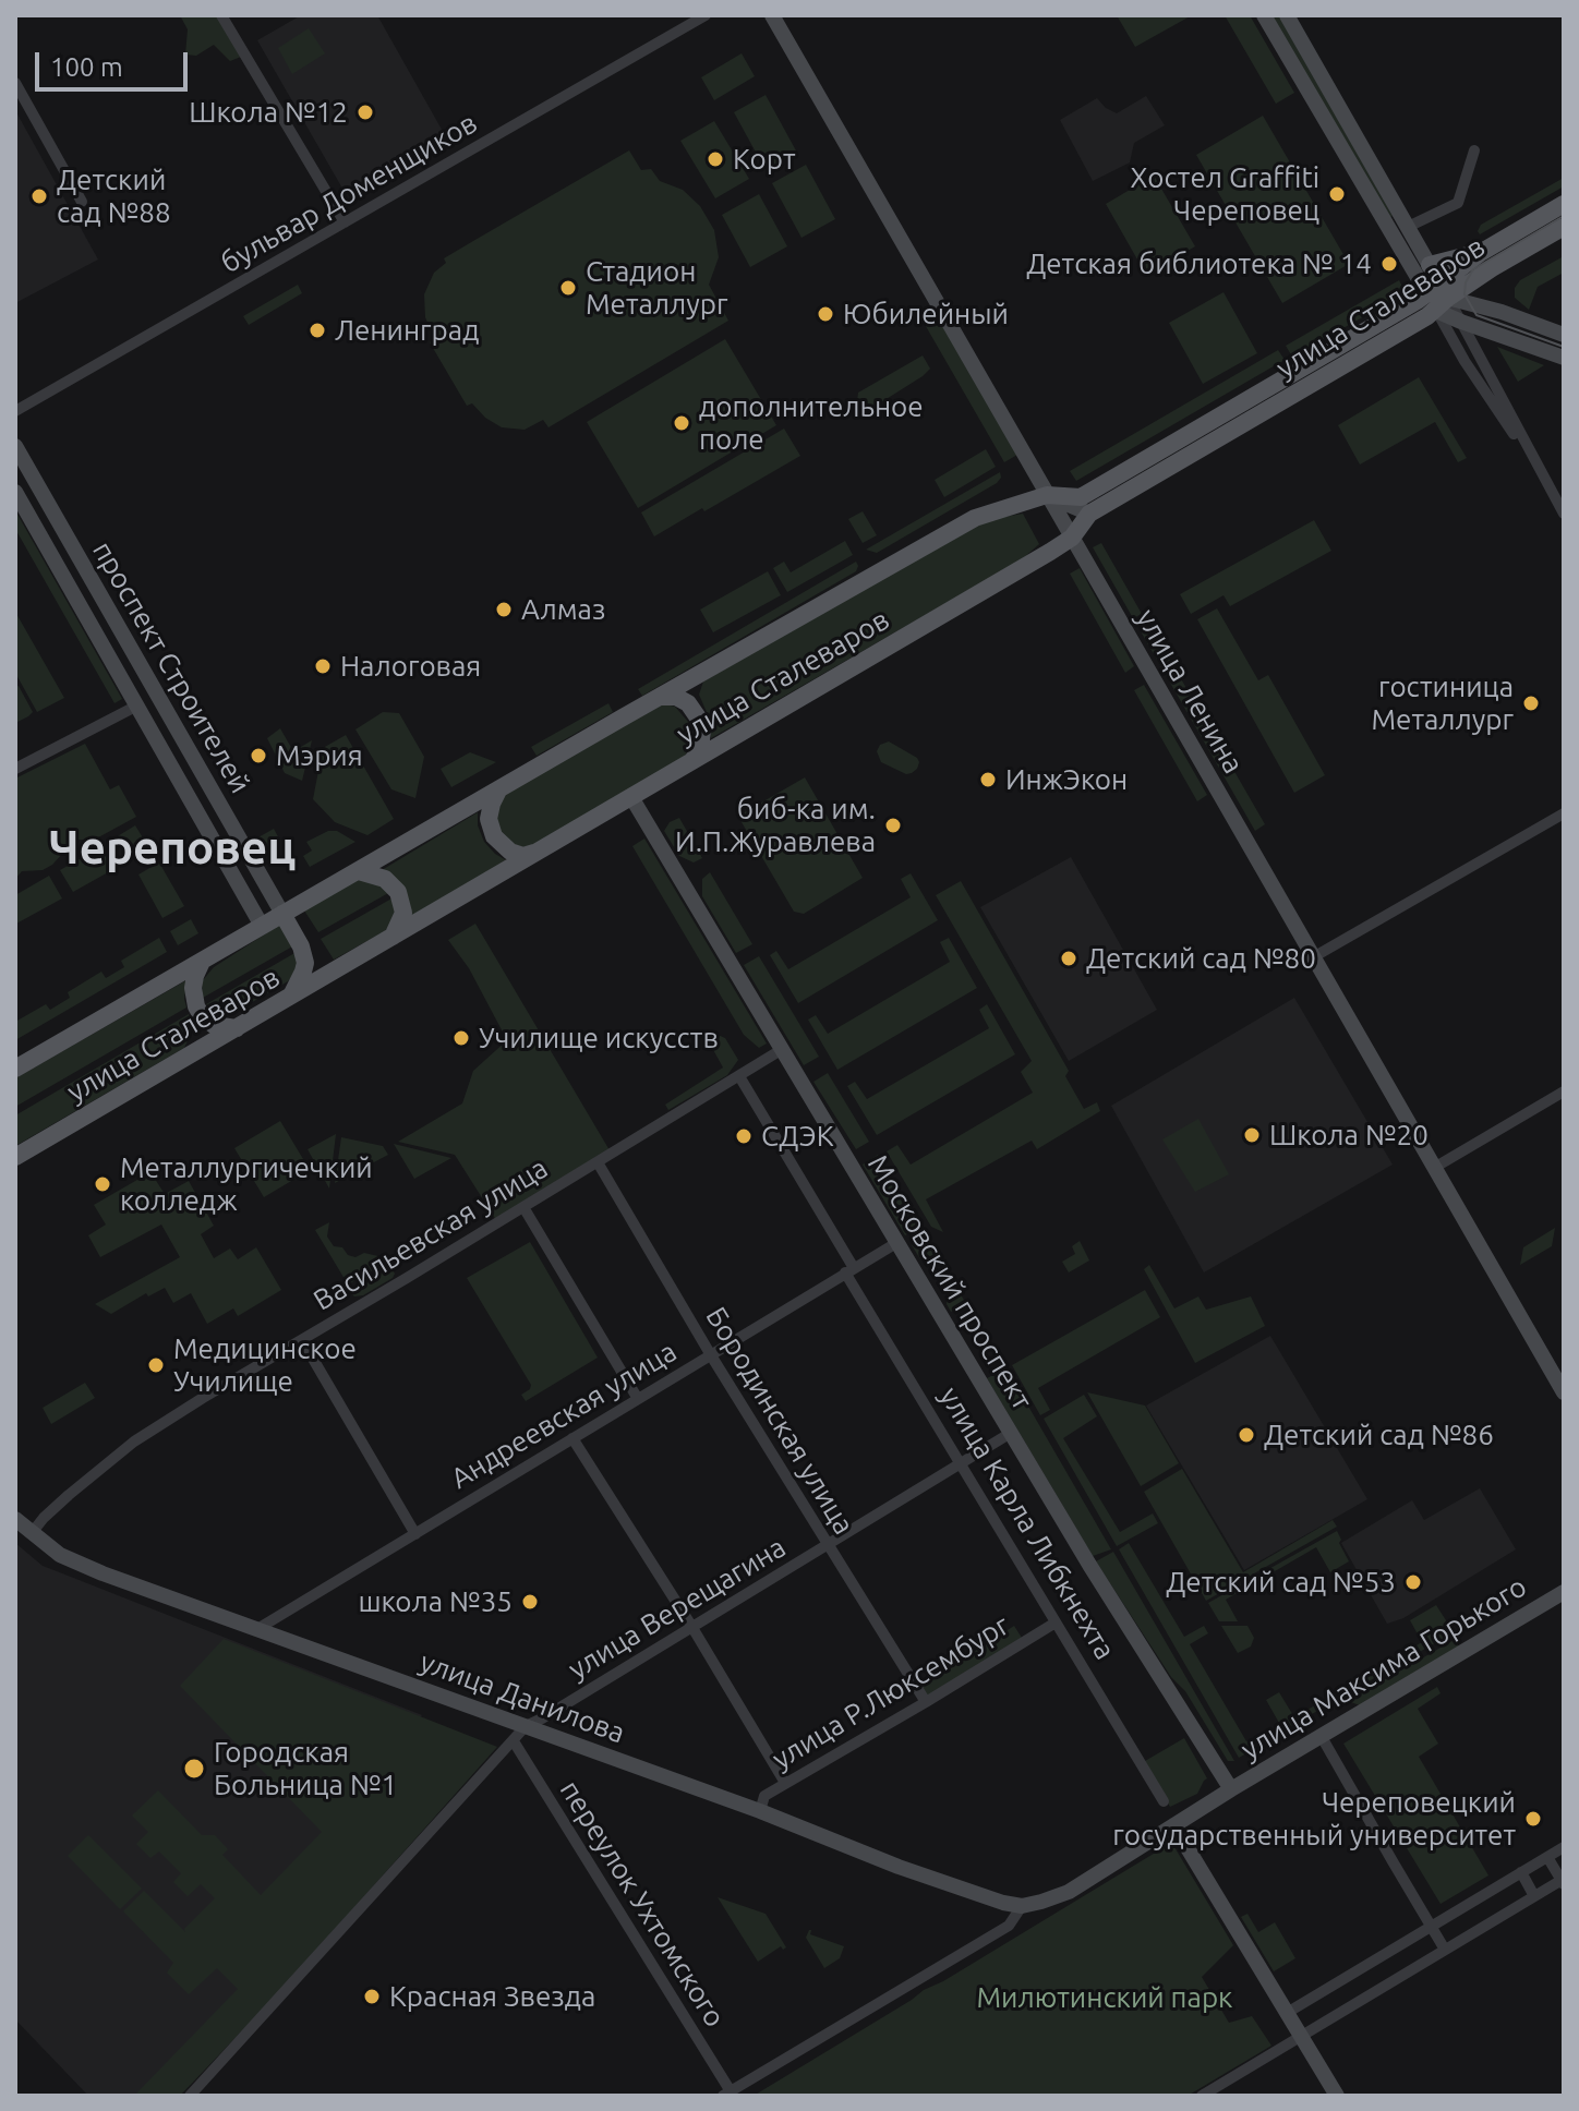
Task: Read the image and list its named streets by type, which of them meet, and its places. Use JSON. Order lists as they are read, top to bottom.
{
  "streets": {
    "main road": ["улица Сталеваров"],
    "street": [
      "бульвар Доменщиков",
      "проспект Строителей",
      "улица Ленина",
      "Васильевская улица",
      "Московский проспект",
      "Андреевская улица",
      "Бородинская улица",
      "улица Карла Либкнехта",
      "улица Верещагина",
      "улица Максима Горького",
      "улица Р.Люксембург",
      "улица Данилова",
      "переулок Ухтомского"
    ]
  },
  "crossings": [
    ["улица Сталеваров", "проспект Строителей"],
    ["улица Сталеваров", "улица Ленина"],
    ["улица Сталеваров", "Московский проспект"],
    ["Васильевская улица", "Московский проспект"],
    ["Васильевская улица", "Бородинская улица"],
    ["Васильевская улица", "улица Карла Либкнехта"],
    ["Васильевская улица", "улица Данилова"],
    ["Московский проспект", "Андреевская улица"],
    ["Московский проспект", "улица Верещагина"],
    ["Московский проспект", "улица Максима Горького"],
    ["Андреевская улица", "Бородинская улица"],
    ["Андреевская улица", "улица Карла Либкнехта"],
    ["Андреевская улица", "улица Данилова"],
    ["Бородинская улица", "улица Верещагина"],
    ["Бородинская улица", "улица Р.Люксембург"],
    ["улица Карла Либкнехта", "улица Верещагина"],
    ["улица Карла Либкнехта", "улица Р.Люксембург"],
    ["улица Верещагина", "улица Данилова"],
    ["улица Верещагина", "переулок Ухтомского"],
    ["улица Р.Люксембург", "улица Данилова"]
  ],
  "districts": ["Череповец"],
  "parks": ["Милютинский парк"],
  "places": [
    "Школа №12",
    "Корт",
    "Хостел Graffiti Череповец",
    "Детский сад №88",
    "Детская библиотека № 14",
    "Стадион Металлург",
    "Юбилейный",
    "Ленинград",
    "дополнительное поле",
    "Алмаз",
    "Налоговая",
    "гостиница Металлург",
    "Мэрия",
    "ИнжЭкон",
    "биб-ка им. И.П.Журавлева",
    "Детский сад №80",
    "Училище искусств",
    "Школа №20",
    "СДЭК",
    "Металлургичечкий колледж",
    "Медицинское Училище",
    "Детский сад №86",
    "Детский сад №53",
    "школа №35",
    "Городская Больница №1",
    "Череповецкий государственный университет",
    "Красная Звезда"
  ],
  "scale_bar": "100 m"
}
